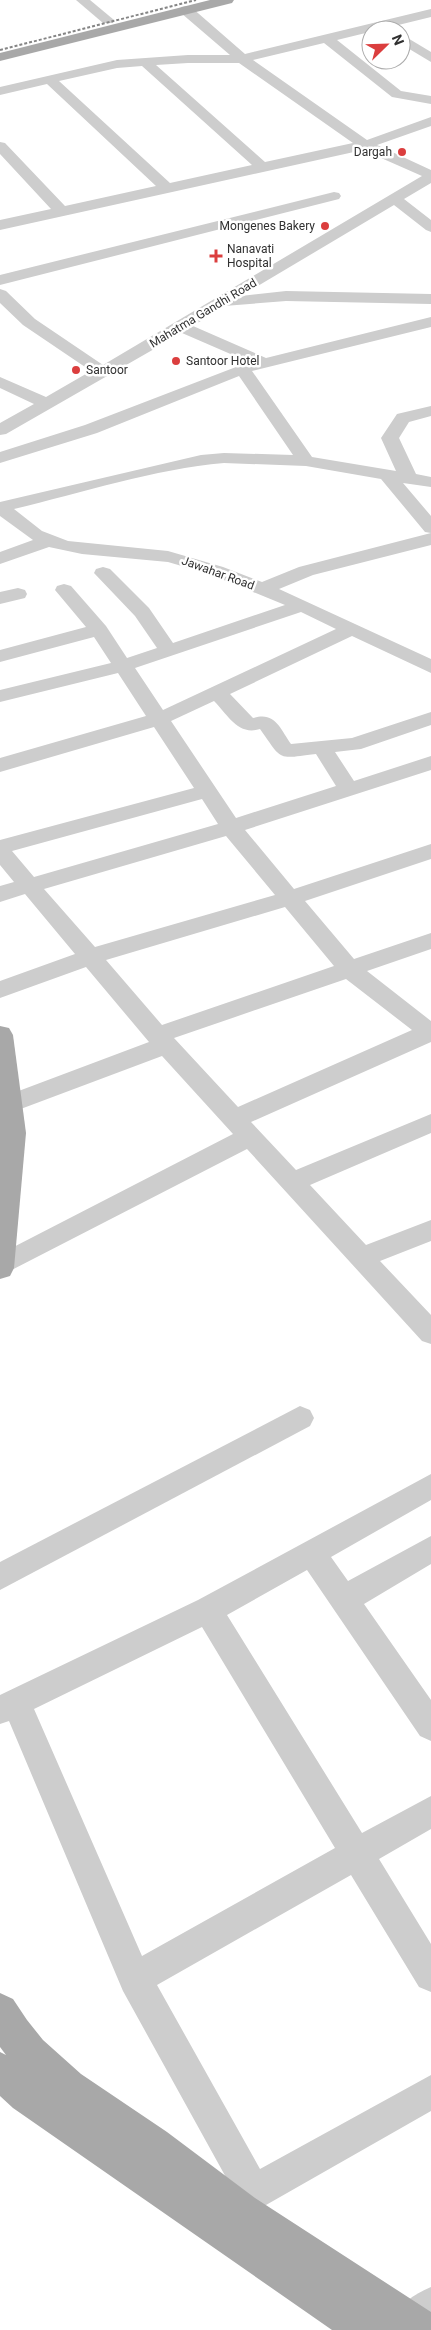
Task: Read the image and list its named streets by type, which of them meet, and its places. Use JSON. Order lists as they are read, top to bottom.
{
  "streets": {
    "street": ["Mahatma Gandhi Road", "Jawahar Road"]
  },
  "places": {
    "other": [
      "Dargah",
      "Mongenes Bakery",
      "Santoor Hotel",
      "Santoor"
    ],
    "health": ["Nanavati Hospital"]
  },
  "north": "top right"
}
